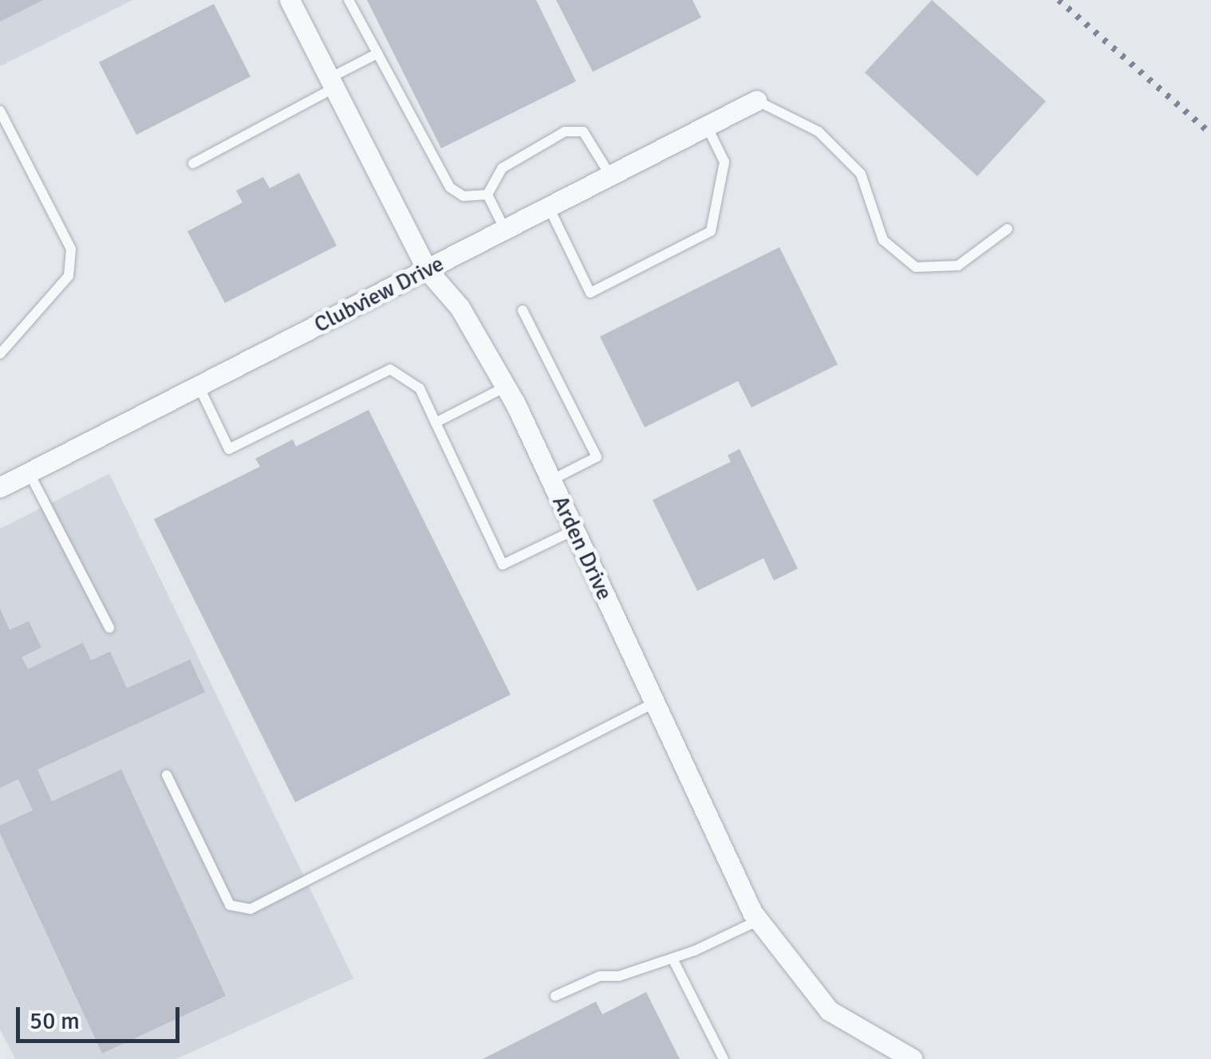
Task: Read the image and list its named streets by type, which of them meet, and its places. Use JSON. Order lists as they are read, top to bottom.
{
  "streets": {
    "street": ["Clubview Drive", "Arden Drive"]
  },
  "crossings": [
    ["Clubview Drive", "Arden Drive"]
  ],
  "scale_bar": "50 m"
}
